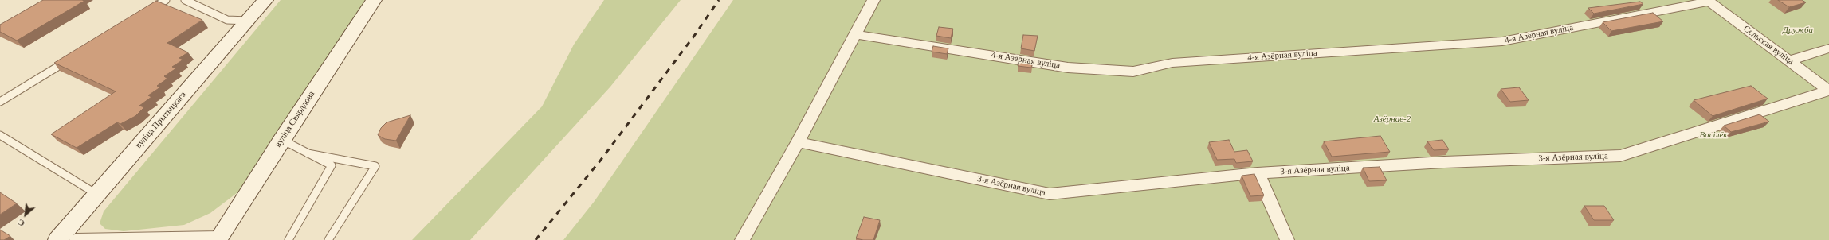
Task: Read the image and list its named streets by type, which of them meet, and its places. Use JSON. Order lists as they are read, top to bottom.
{
  "streets": {
    "street": [
      "4-я Азёрная вуліца",
      "Сельская вуліца",
      "вуліца Свярдлова",
      "вуліца Прытыцкага",
      "3-я Азёрная вуліца"
    ]
  },
  "crossings": [
    ["4-я Азёрная вуліца", "Сельская вуліца"],
    ["Сельская вуліца", "3-я Азёрная вуліца"]
  ],
  "parks": ["Дружба", "Азёрнае-2", "Васілёк"],
  "north": "bottom left"
}
